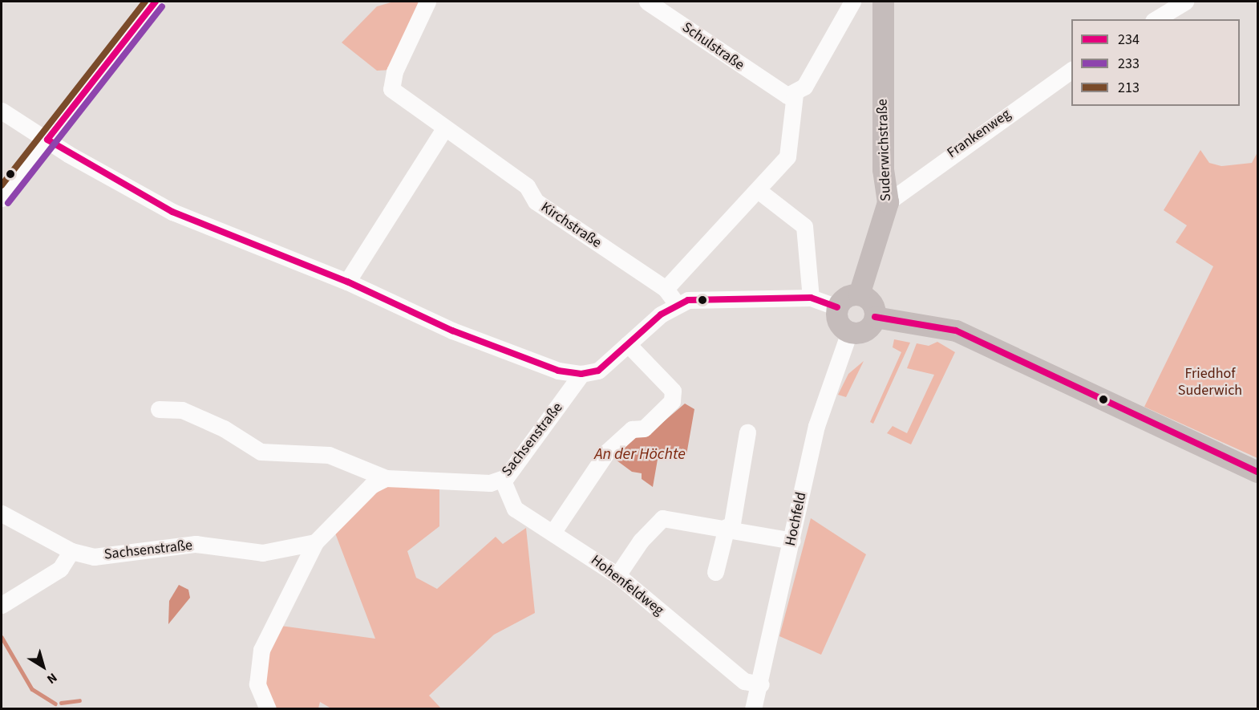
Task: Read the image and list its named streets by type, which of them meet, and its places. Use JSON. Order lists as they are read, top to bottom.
{
  "streets": {
    "main road": ["Suderwichstraße"],
    "street": [
      "Schulstraße",
      "Frankenweg",
      "Kirchstraße",
      "Sachsenstraße",
      "Hochfeld",
      "Hohenfeldweg"
    ]
  },
  "crossings": [
    ["Frankenweg", "Suderwichstraße"],
    ["Suderwichstraße", "Hochfeld"],
    ["Sachsenstraße", "Hohenfeldweg"],
    ["Hochfeld", "Hohenfeldweg"]
  ],
  "water": ["An der Höchte"],
  "parks": ["Friedhof Suderwich"],
  "lines": ["transit line 234", "transit line 213", "transit line 233"],
  "legend": ["234", "233", "213"],
  "north": "bottom right"
}
